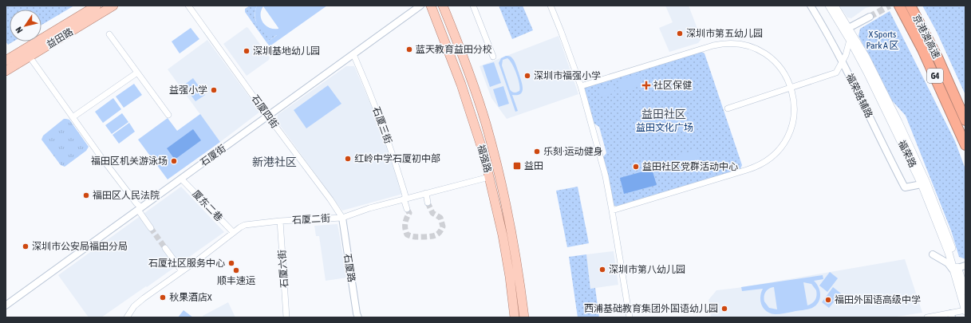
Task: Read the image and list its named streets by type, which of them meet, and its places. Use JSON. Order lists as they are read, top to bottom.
{
  "streets": {
    "highway": ["京港澳高速", "G4"],
    "main road": ["益田路", "福荣路", "福强路"],
    "street": [
      "福荣路辅路",
      "石厦四街",
      "石厦三街",
      "石厦街",
      "厦东二巷",
      "石厦二街",
      "石厦路",
      "石厦六街"
    ]
  },
  "crossings": [
    ["福荣路辅路", "福荣路"],
    ["石厦四街", "石厦街"],
    ["石厦四街", "石厦二街"],
    ["石厦四街", "石厦路"],
    ["石厦三街", "石厦街"],
    ["石厦三街", "石厦二街"],
    ["石厦街", "厦东二巷"],
    ["福强路", "石厦二街"],
    ["厦东二巷", "石厦二街"],
    ["石厦二街", "石厦路"],
    ["石厦二街", "石厦六街"]
  ],
  "districts": ["益田社区", "新港社区"],
  "parks": ["X Sports Park A 区", "益田文化广场"],
  "places": {
    "other": [
      "深圳市第五幼儿园",
      "蓝天教育益田分校",
      "深圳基地幼儿园",
      "深圳市福强小学",
      "益强小学",
      "乐刻·运动健身",
      "红岭中学石厦初中部",
      "福田区机关游泳场",
      "益田社区党群活动中心",
      "福田区人民法院",
      "深圳市公安局福田分局",
      "石厦社区服务中心",
      "深圳市第八幼儿园",
      "顺丰速运",
      "秋果酒店X",
      "福田外国语高级中学",
      "西浦基础教育集团外国语幼儿园"
    ],
    "health": ["社区保健"],
    "transit": ["益田"]
  },
  "north": "bottom left"
}
